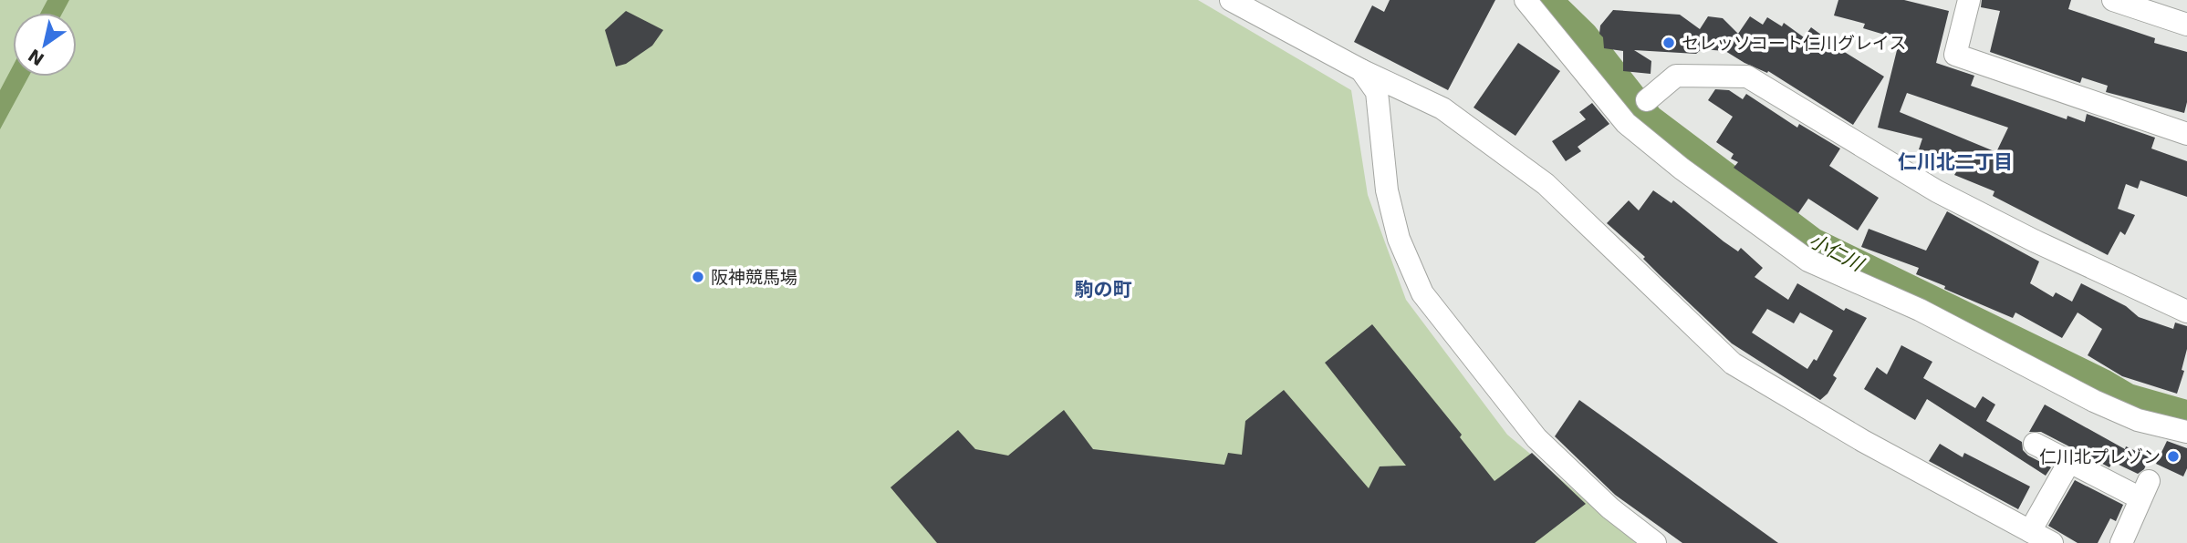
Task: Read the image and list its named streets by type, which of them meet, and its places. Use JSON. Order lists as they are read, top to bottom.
{
  "districts": ["仁川北二丁目", "駒の町"],
  "water": ["小仁川"],
  "places": ["セレッソコート仁川グレイス", "阪神競馬場", "仁川北プレゾン"],
  "north": "bottom left"
}
